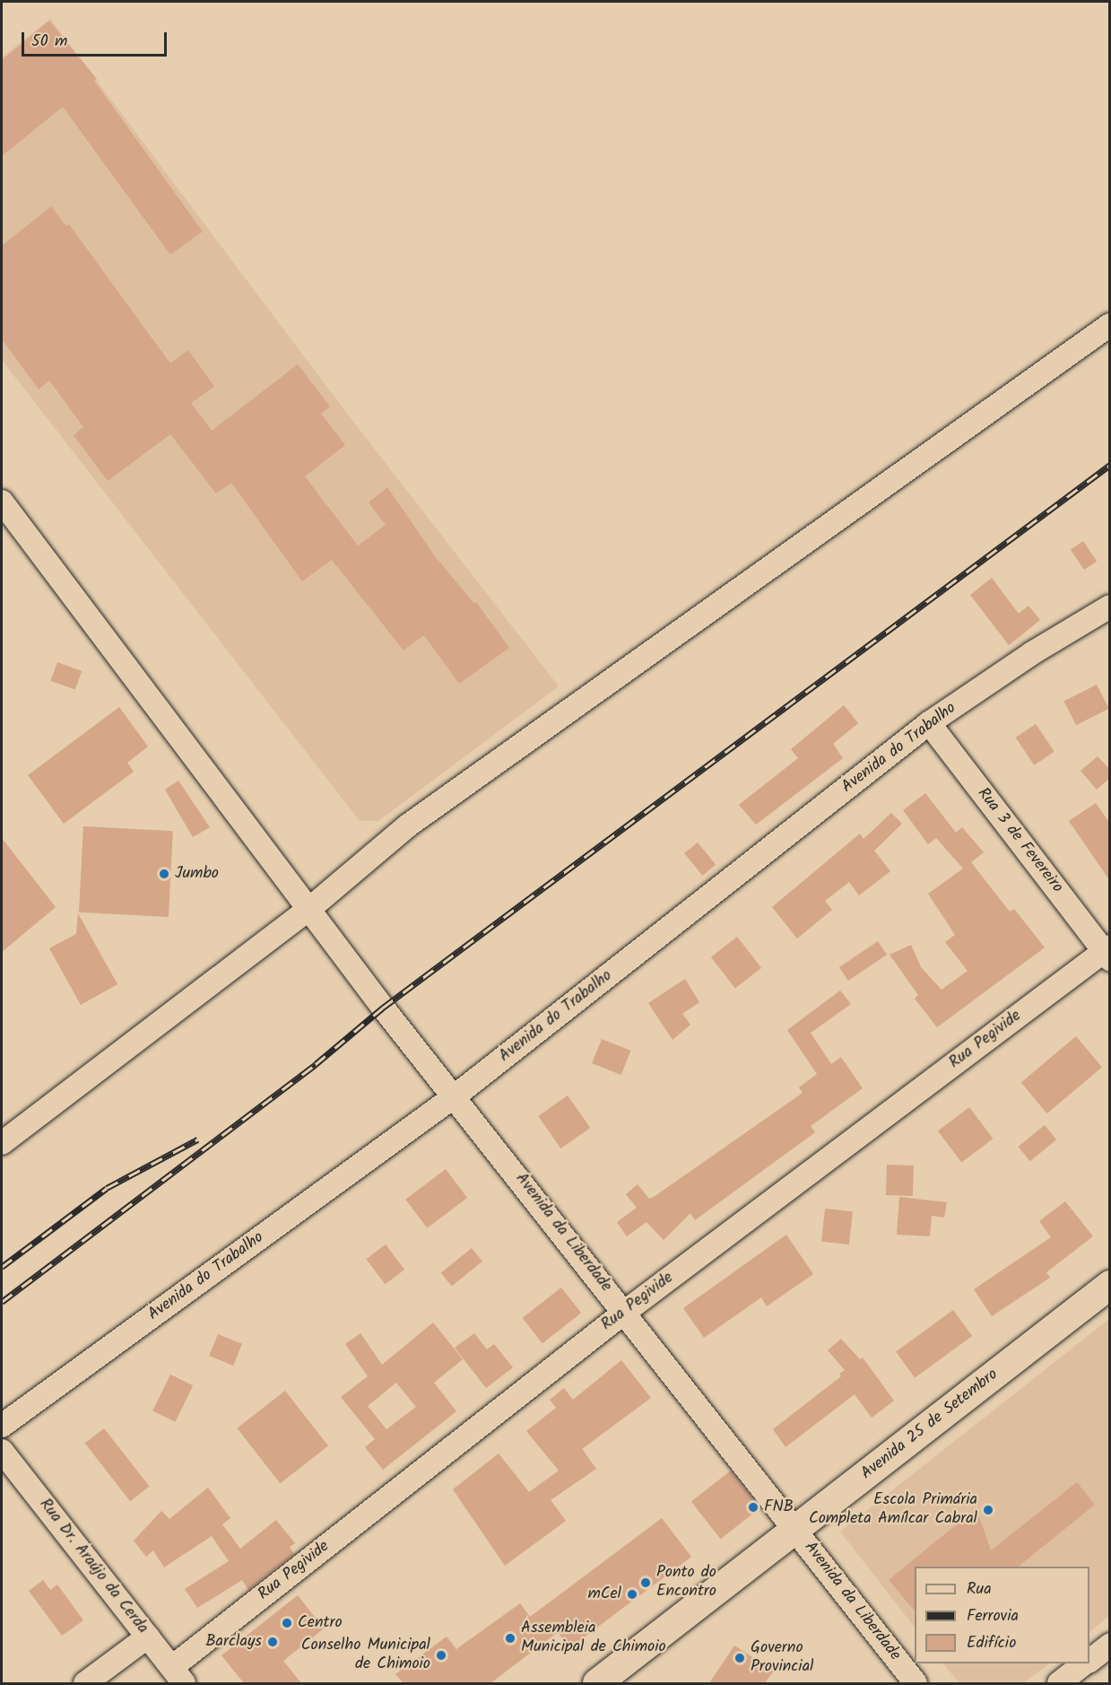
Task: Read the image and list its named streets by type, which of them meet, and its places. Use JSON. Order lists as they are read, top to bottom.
{
  "streets": {
    "street": [
      "Avenida do Trabalho",
      "Rua 3 de Fevereiro",
      "Rua Pegivide",
      "Avenida da Liberdade",
      "Avenida 25 de Setembro",
      "Rua Dr. Araújo da Cerda"
    ]
  },
  "crossings": [
    ["Avenida do Trabalho", "Rua 3 de Fevereiro"],
    ["Avenida do Trabalho", "Avenida da Liberdade"],
    ["Rua 3 de Fevereiro", "Rua Pegivide"],
    ["Rua Pegivide", "Avenida da Liberdade"],
    ["Rua Pegivide", "Rua Dr. Araújo da Cerda"],
    ["Avenida da Liberdade", "Avenida 25 de Setembro"]
  ],
  "places": [
    "Jumbo",
    "FNB",
    "Escola Primária Completa Amílcar Cabral",
    "Ponto do Encontro",
    "mCel",
    "Centro",
    "Assembleia Municipal de Chimoio",
    "Barclays",
    "Conselho Municipal de Chimoio",
    "Governo Provincial"
  ],
  "legend": ["Rua", "Ferrovia", "Edifício"],
  "scale_bar": "50 m"
}
